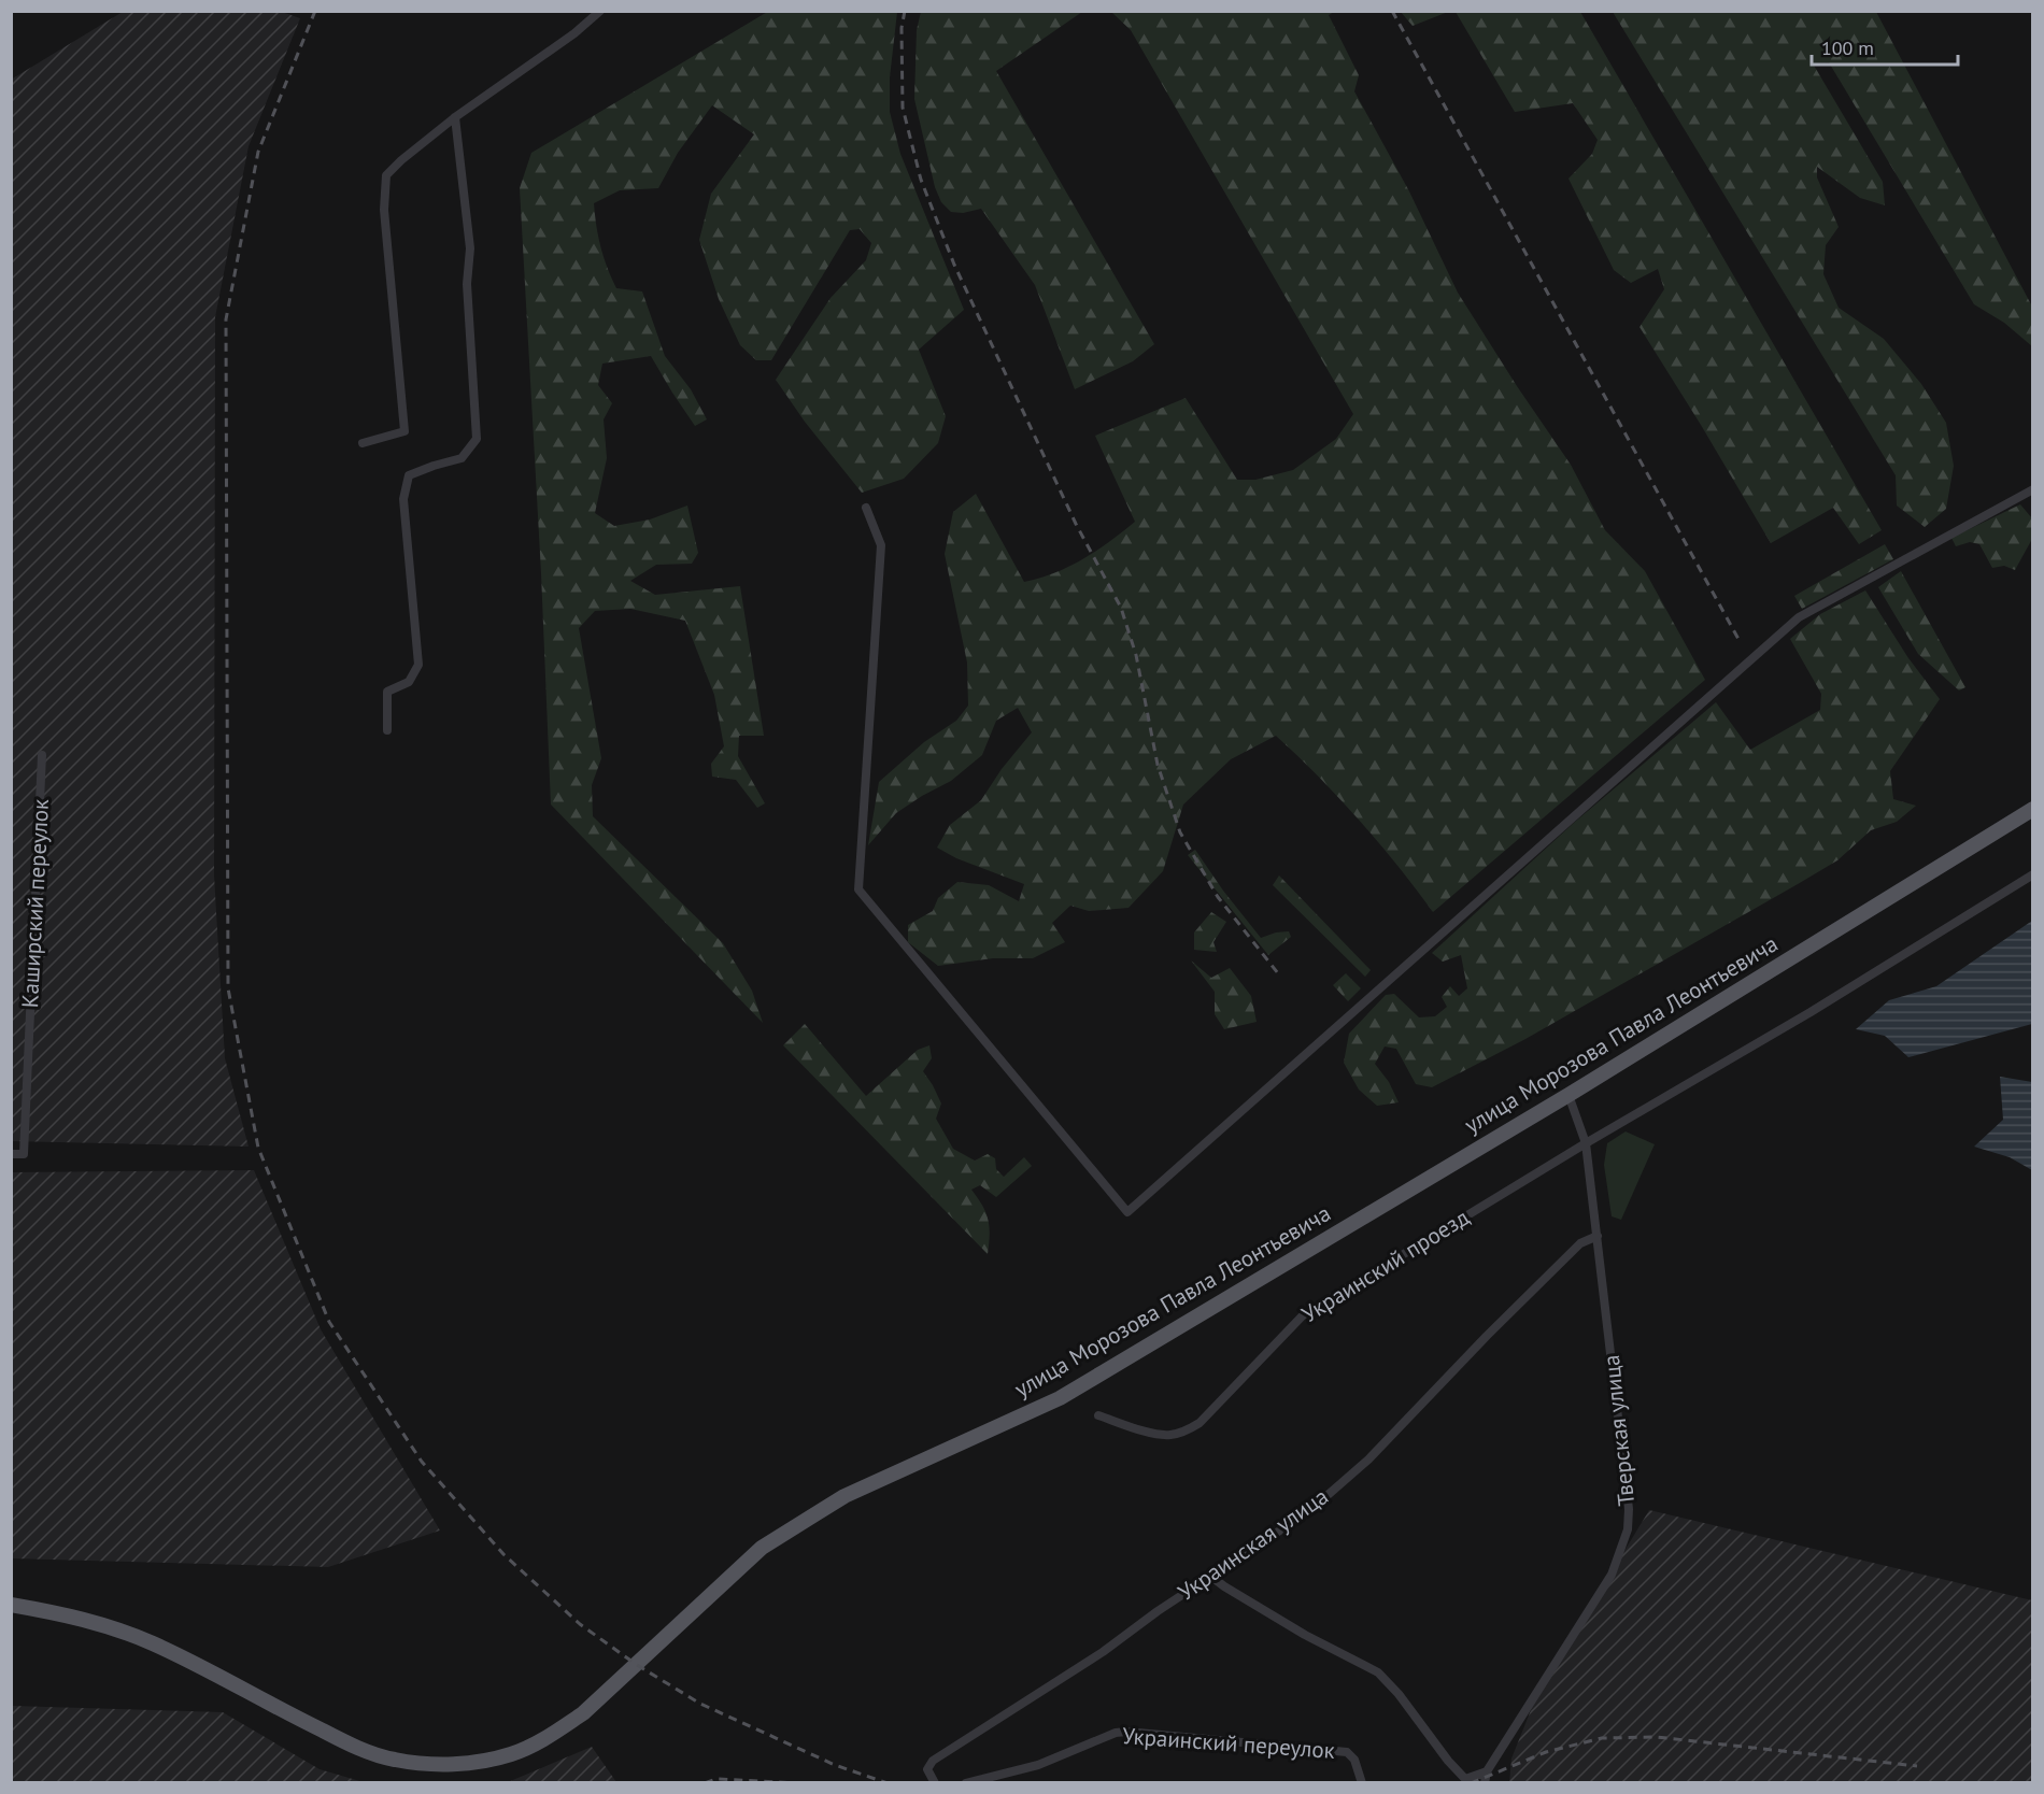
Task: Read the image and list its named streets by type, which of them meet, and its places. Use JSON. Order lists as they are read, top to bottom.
{
  "streets": {
    "main road": ["улица Морозова Павла Леонтьевича"],
    "street": [
      "Каширский переулок",
      "Украинский проезд",
      "Тверская улица",
      "Украинская улица",
      "Украинский переулок"
    ]
  },
  "crossings": [
    ["улица Морозова Павла Леонтьевича", "Тверская улица"],
    ["Украинский проезд", "Тверская улица"],
    ["Тверская улица", "Украинская улица"]
  ],
  "scale_bar": "100 m"
}
